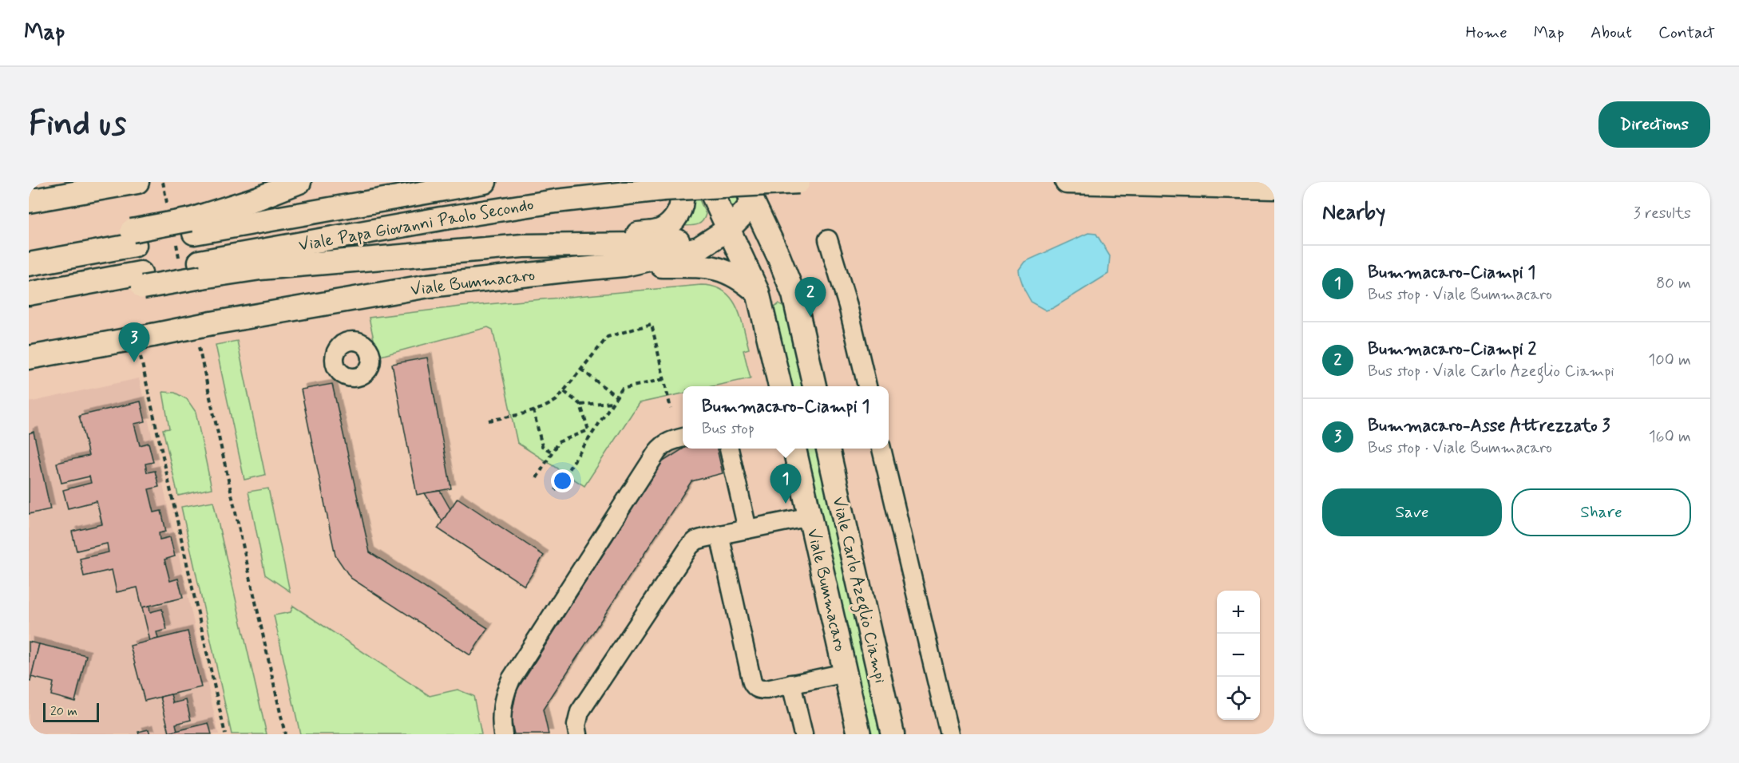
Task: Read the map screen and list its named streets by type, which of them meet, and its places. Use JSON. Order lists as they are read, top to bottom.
{
  "streets": {
    "main road": ["Viale Papa Giovanni Paolo Secondo", "Viale Bummacaro", "Viale Carlo Azeglio Ciampi"]
  },
  "scale_bar": "20 m",
  "page": {
    "header": "Map",
    "nav": [
      "Home",
      "Map",
      "About",
      "Contact"
    ],
    "buttons": [
      "Directions",
      ["Save", "Share"]
    ],
    "title": "Find us",
    "heading": ["Nearby", "3 results"],
    "list": [
      {
        "mark": "1",
        "name": "Bummacaro-Ciampi 1",
        "note": "Bus stop · Viale Bummacaro",
        "value": "80 m"
      },
      {
        "mark": "2",
        "name": "Bummacaro-Ciampi 2",
        "note": "Bus stop · Viale Carlo Azeglio Ciampi",
        "value": "100 m"
      },
      {
        "mark": "3",
        "name": "Bummacaro-Asse Attrezzato 3",
        "note": "Bus stop · Viale Bummacaro",
        "value": "160 m"
      }
    ],
    "pins": ["2", "3", "1"],
    "popup": ["Bummacaro-Ciampi 1", "Bus stop"],
    "map_buttons": ["+", "−"],
    "scale": "20 m"
  }
}
